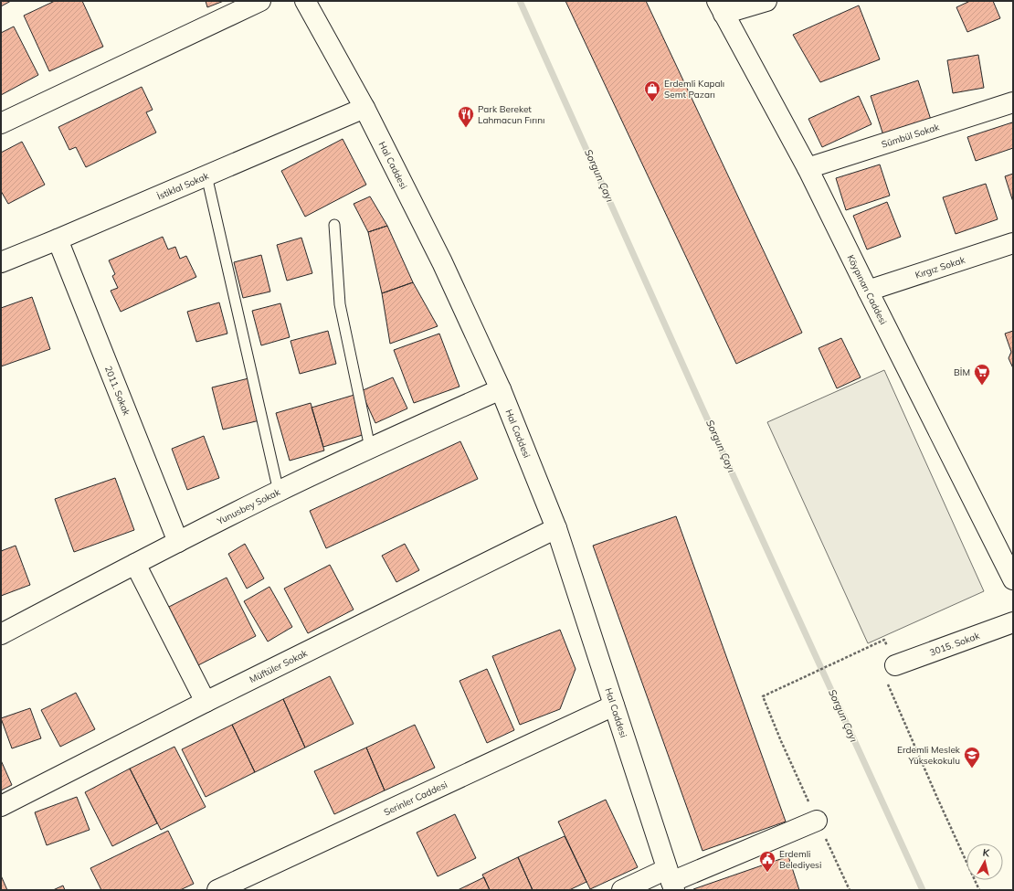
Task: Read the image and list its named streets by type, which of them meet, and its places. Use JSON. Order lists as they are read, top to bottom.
{
  "streets": {
    "street": [
      "Sümbül Sokak",
      "Hal Caddesi",
      "İstiklal Sokak",
      "Kırgız Sokak",
      "Köypınarı Caddesi",
      "2011. Sokak",
      "Yunusbey Sokak",
      "3015. Sokak",
      "Müftüler Sokak",
      "Serinler Caddesi"
    ]
  },
  "crossings": [
    ["Sümbül Sokak", "Köypınarı Caddesi"],
    ["Hal Caddesi", "İstiklal Sokak"],
    ["Hal Caddesi", "Yunusbey Sokak"],
    ["Hal Caddesi", "Müftüler Sokak"],
    ["Hal Caddesi", "Serinler Caddesi"],
    ["İstiklal Sokak", "2011. Sokak"],
    ["Kırgız Sokak", "Köypınarı Caddesi"],
    ["2011. Sokak", "Yunusbey Sokak"]
  ],
  "water": ["Sorgun Çayı"],
  "places": {
    "shop": ["Erdemli Kapalı Semt Pazarı"],
    "restaurant": ["Park Bereket Lahmacun Fırını"],
    "supermarket": ["BİM"],
    "school or university": ["Erdemli Meslek Yüksekokulu"],
    "public building": ["Erdemli Belediyesi"]
  },
  "north": "top"
}
